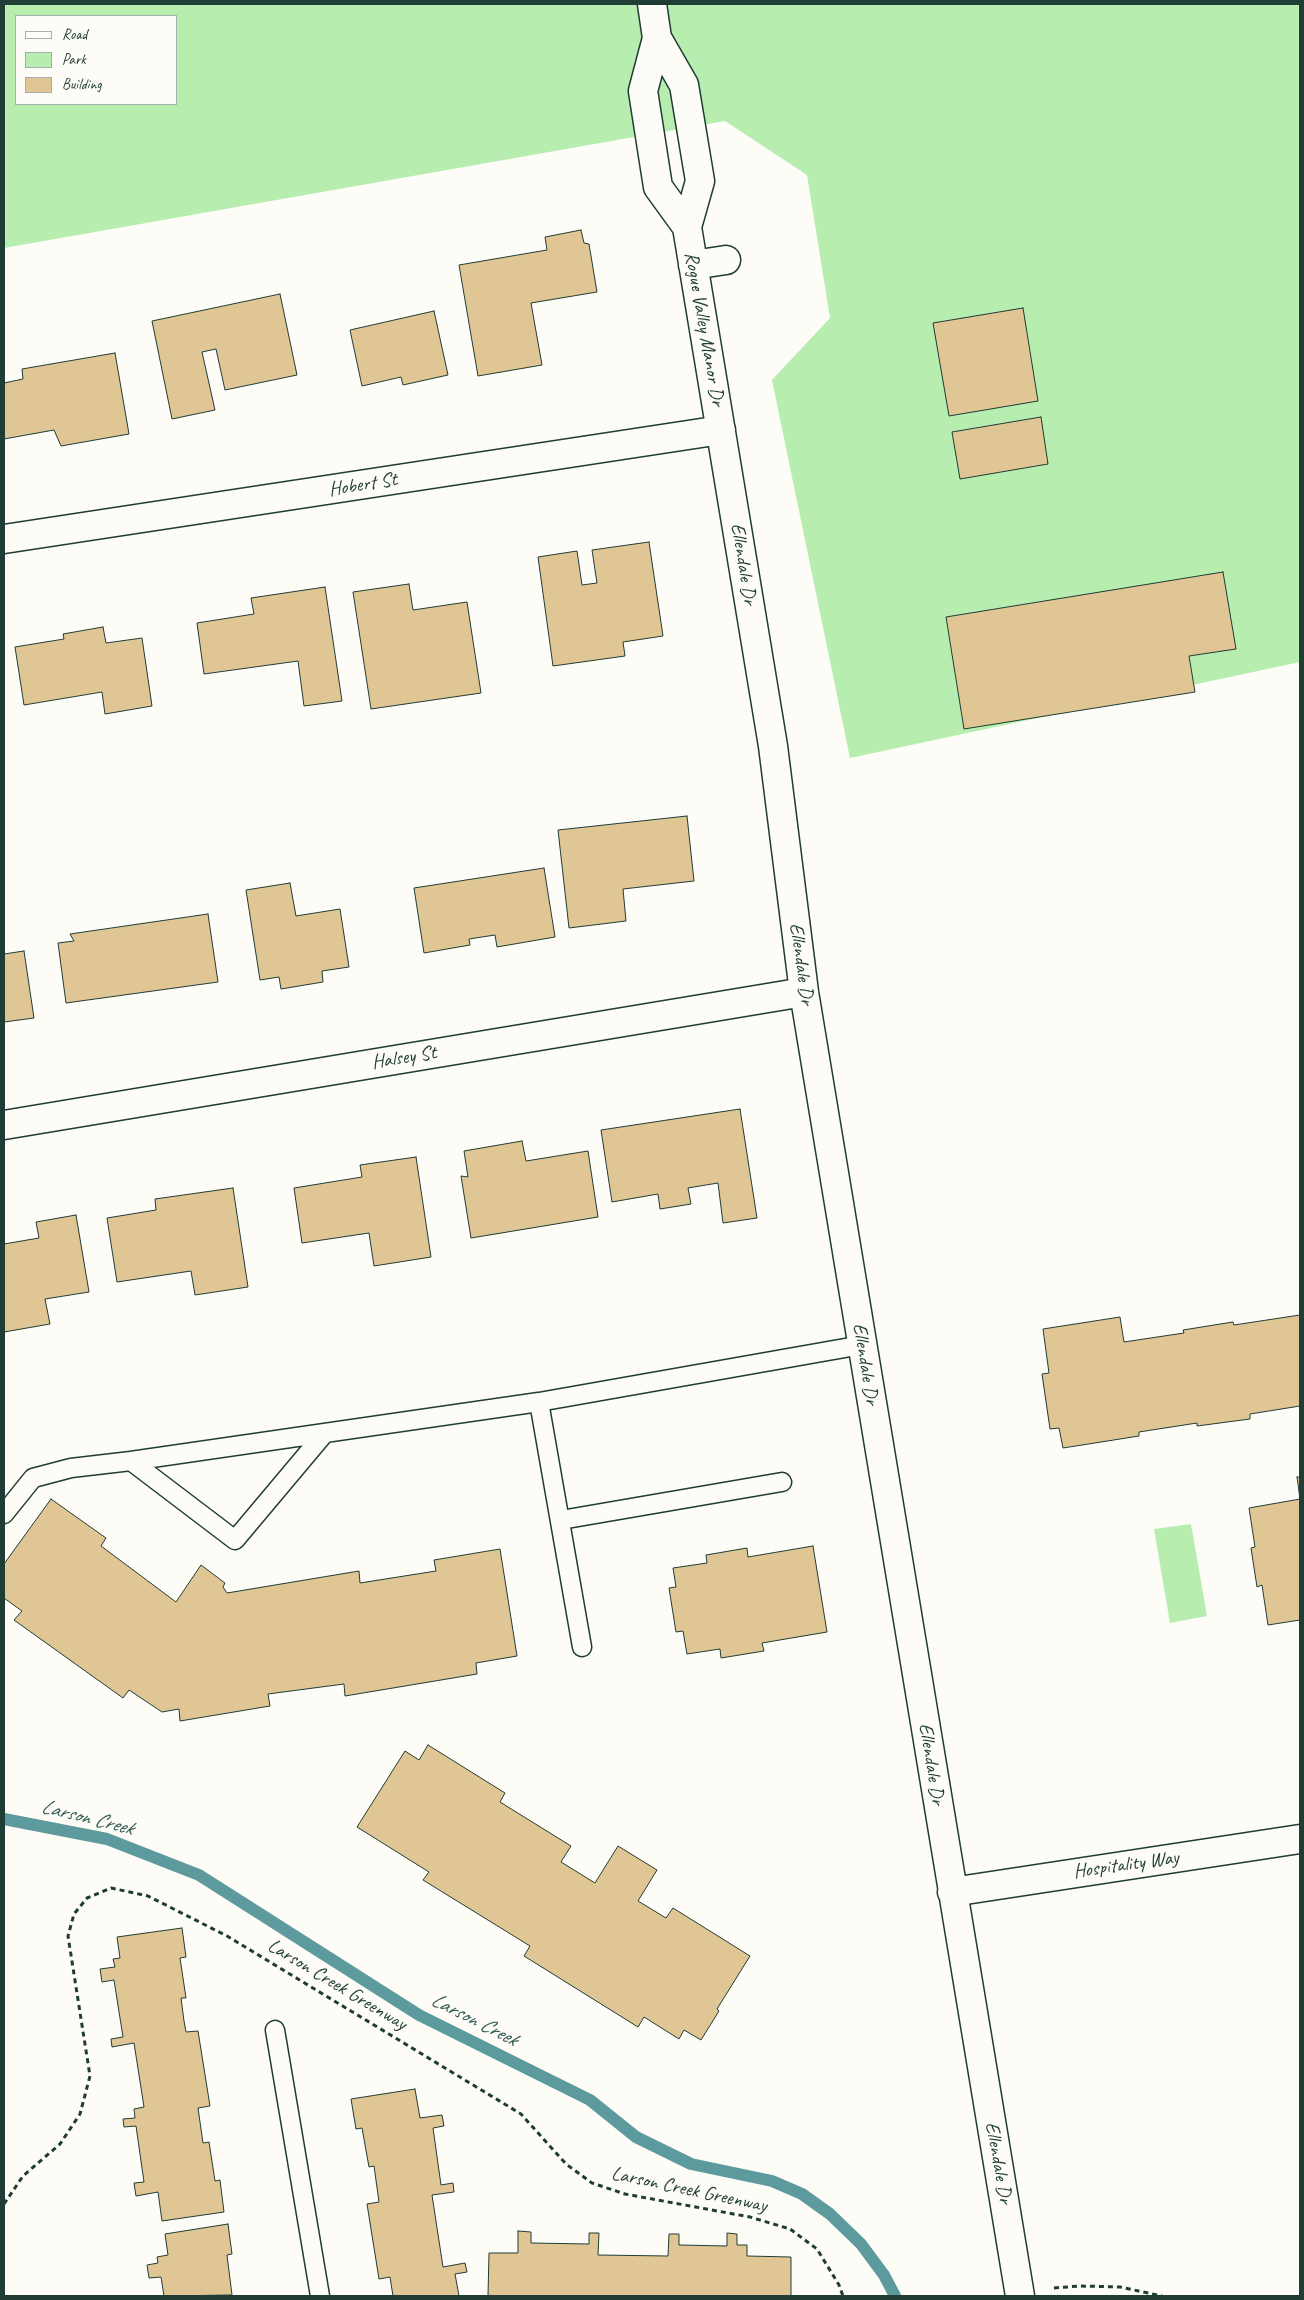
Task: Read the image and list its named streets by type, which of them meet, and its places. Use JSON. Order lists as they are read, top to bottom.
{
  "streets": {
    "street": [
      "Rogue Valley Manor Dr",
      "Hobert St",
      "Ellendale Dr",
      "Halsey St",
      "Hospitality Way"
    ],
    "path": ["Larson Creek Greenway"]
  },
  "crossings": [
    ["Rogue Valley Manor Dr", "Hobert St"],
    ["Rogue Valley Manor Dr", "Ellendale Dr"],
    ["Hobert St", "Ellendale Dr"],
    ["Ellendale Dr", "Halsey St"],
    ["Ellendale Dr", "Hospitality Way"]
  ],
  "water": ["Larson Creek"],
  "legend": ["Road", "Park", "Building"]
}
